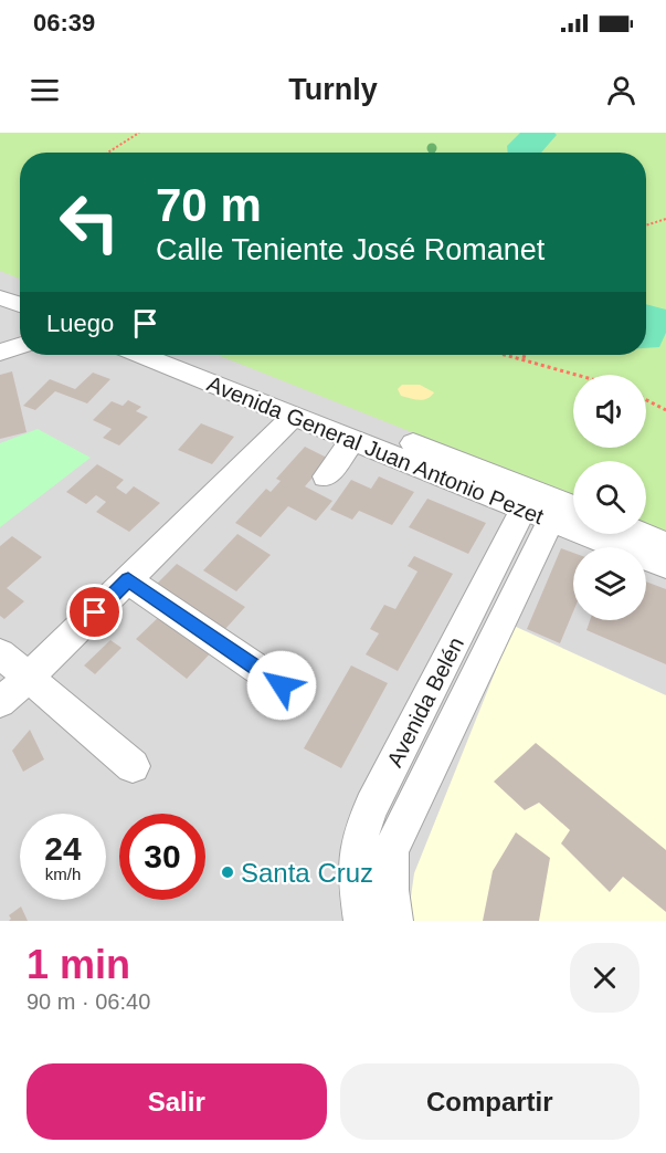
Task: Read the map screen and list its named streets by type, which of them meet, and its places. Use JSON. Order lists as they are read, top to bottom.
{
  "streets": {
    "street": ["Avenida General Juan Antonio Pezet", "Avenida Belén"]
  },
  "crossings": [
    ["Avenida General Juan Antonio Pezet", "Avenida Belén"]
  ],
  "places": ["Santa Cruz"],
  "page": {
    "status": "06:39",
    "header": "Turnly",
    "turn": ["70 m", "Calle Teniente José Romanet"],
    "then": "Luego",
    "speed": "24 km/h",
    "limit": "30",
    "heading": ["1 min", "90 m · 06:40"],
    "buttons": ["Salir", "Compartir"]
  }
}
